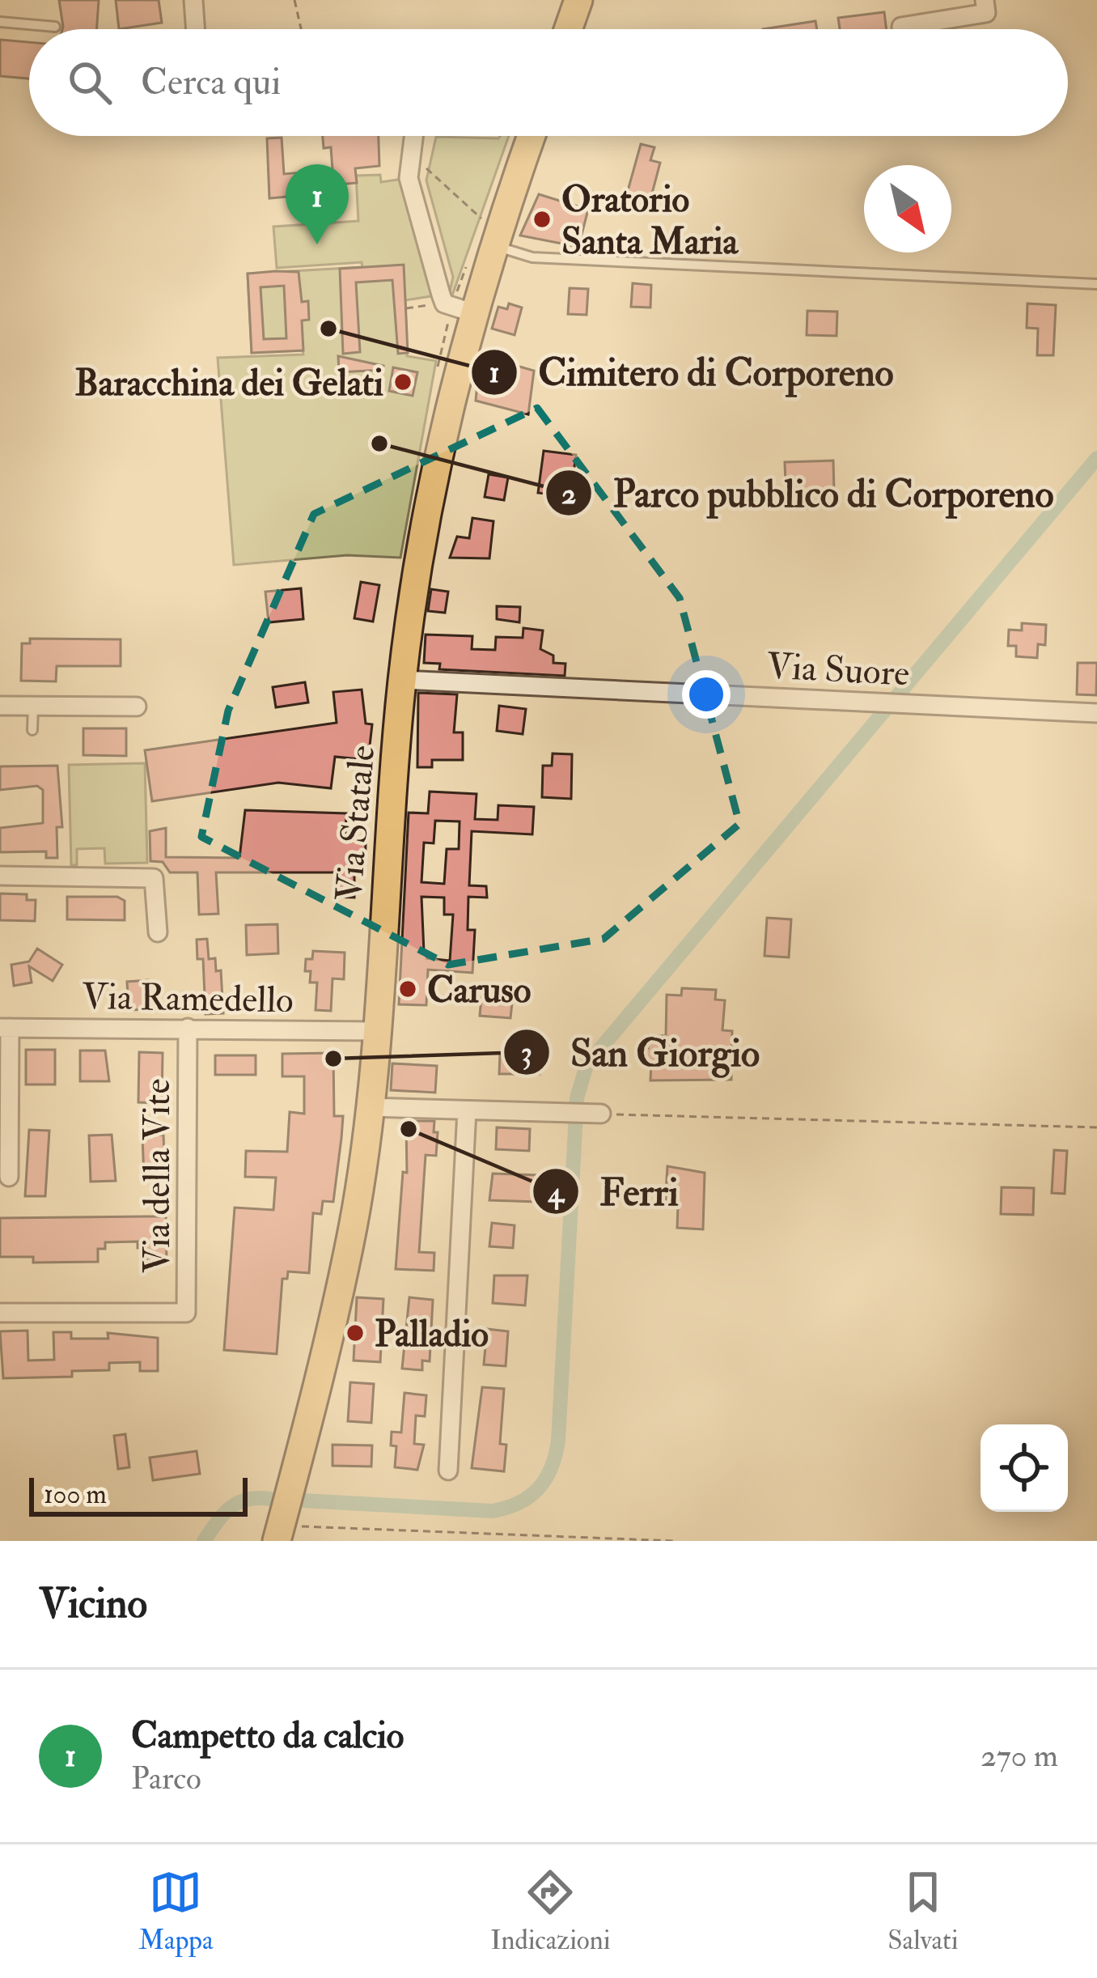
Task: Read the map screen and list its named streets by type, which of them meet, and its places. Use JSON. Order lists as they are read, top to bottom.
{
  "streets": {
    "main road": ["Via Statale"],
    "street": ["Via Suore", "Via Ramedello", "Via della Vite"]
  },
  "crossings": [
    ["Via Suore", "Via Statale"],
    ["Via Statale", "Via Ramedello"],
    ["Via Ramedello", "Via della Vite"]
  ],
  "places": [
    "Oratorio Santa Maria",
    "Cimitero di Corporeno",
    "Baracchina dei Gelati",
    "Parco pubblico di Corporeno",
    "Caruso",
    "San Giorgio",
    "Ferri",
    "Palladio"
  ],
  "scale_bar": "100 m",
  "north": "bottom right",
  "page": {
    "search": "Cerca qui",
    "pins": "1",
    "scale": "100 m",
    "heading": "Vicino",
    "list": [
      {
        "mark": "1",
        "name": "Campetto da calcio",
        "note": "Parco",
        "value": "270 m"
      }
    ],
    "nav": ["Mappa", "Indicazioni", "Salvati"]
  }
}
